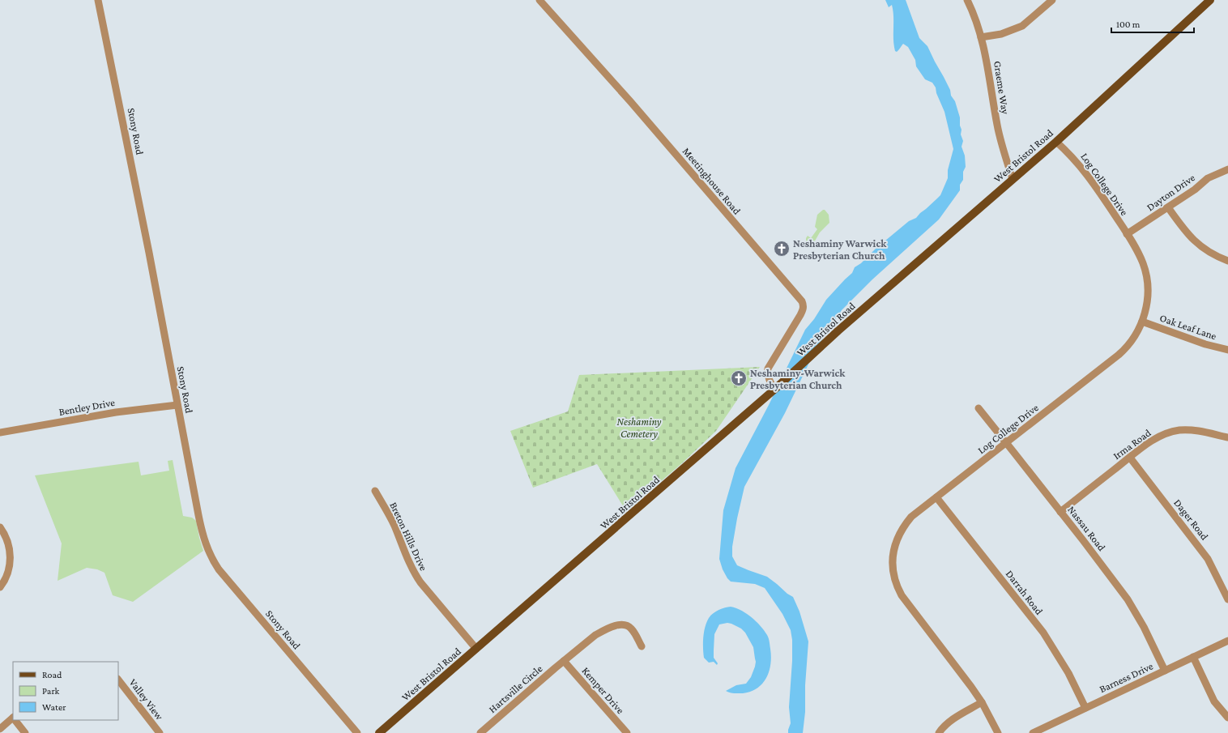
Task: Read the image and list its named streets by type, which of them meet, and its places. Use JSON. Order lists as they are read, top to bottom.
{
  "streets": {
    "main road": ["West Bristol Road"],
    "street": [
      "Graeme Way",
      "Stony Road",
      "Meetinghouse Road",
      "Log College Drive",
      "Dayton Drive",
      "Oak Leaf Lane",
      "Bentley Drive",
      "Irma Road",
      "Dager Road",
      "Nassau Road",
      "Breton Hills Drive",
      "Darrah Road",
      "Barness Drive",
      "Hartsville Circle",
      "Kemper Drive",
      "Valley View"
    ]
  },
  "crossings": [
    ["Graeme Way", "West Bristol Road"],
    ["Stony Road", "Bentley Drive"],
    ["West Bristol Road", "Meetinghouse Road"],
    ["West Bristol Road", "Log College Drive"],
    ["West Bristol Road", "Breton Hills Drive"],
    ["Log College Drive", "Dayton Drive"],
    ["Log College Drive", "Oak Leaf Lane"],
    ["Log College Drive", "Nassau Road"],
    ["Log College Drive", "Darrah Road"],
    ["Irma Road", "Dager Road"],
    ["Irma Road", "Nassau Road"],
    ["Nassau Road", "Barness Drive"],
    ["Darrah Road", "Barness Drive"],
    ["Hartsville Circle", "Kemper Drive"]
  ],
  "parks": ["Neshaminy Cemetery"],
  "places": {
    "church": ["Neshaminy Warwick Presbyterian Church", "Neshaminy-Warwick Presbyterian Church"]
  },
  "legend": ["Road", "Park", "Water"],
  "scale_bar": "100 m"
}
